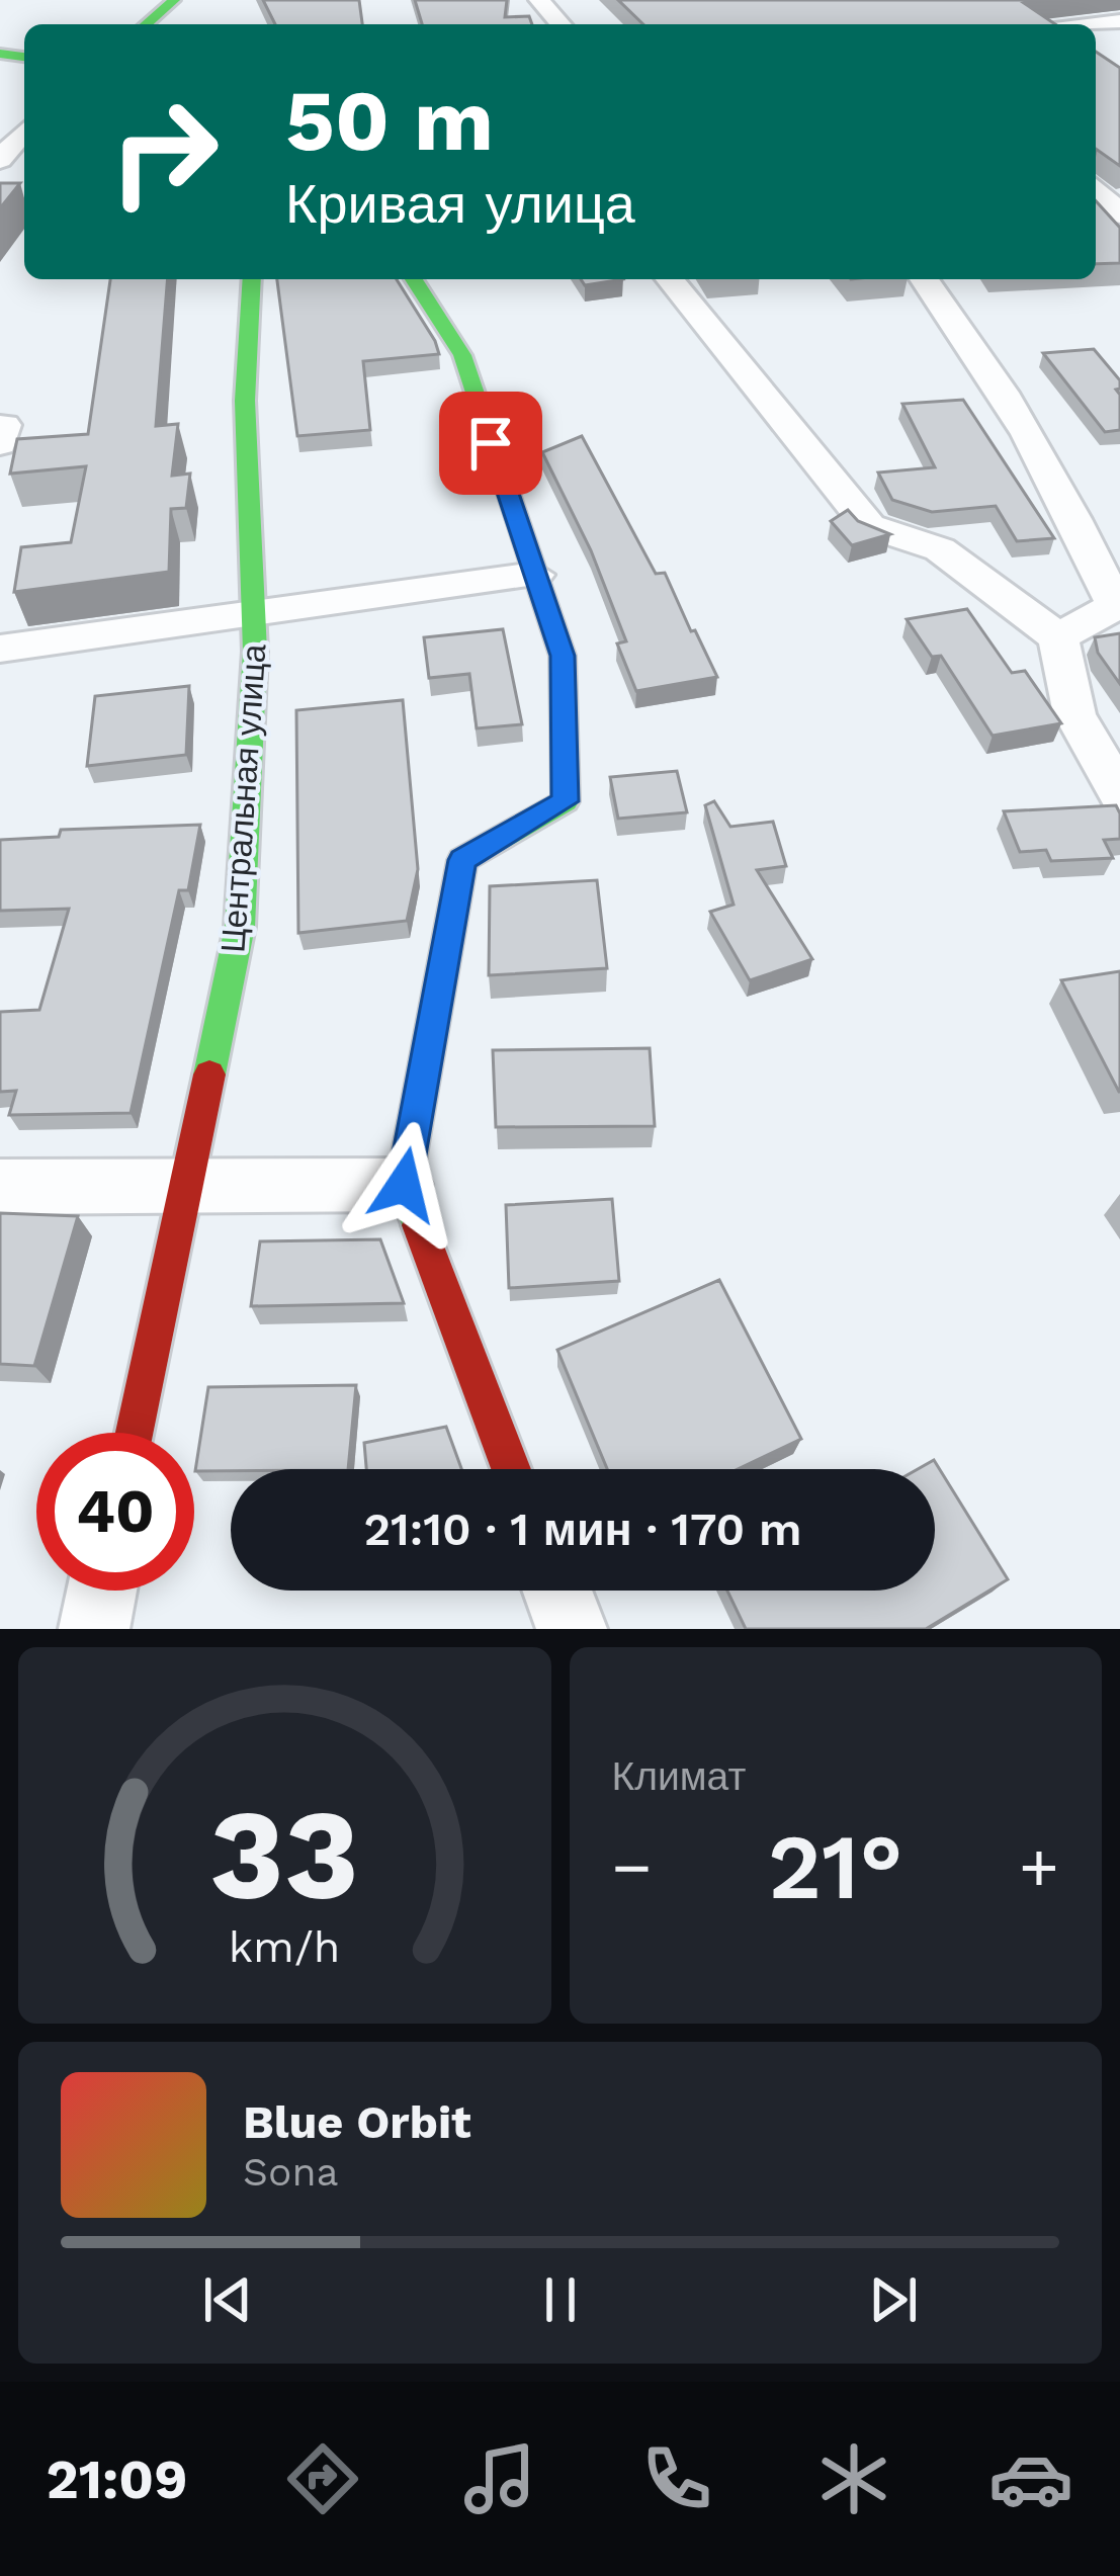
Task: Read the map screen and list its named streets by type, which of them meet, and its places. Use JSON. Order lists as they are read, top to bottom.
{
  "streets": {
    "street": ["Центральная улица"]
  },
  "page": {
    "turn": ["50 m", "Кривая улица"],
    "limit": "40",
    "trip": "21:10 · 1 мин · 170 m",
    "tile": "Климат",
    "heat": ["−", "21°", "+"],
    "song": ["Blue Orbit", "Sona"],
    "tabs": "21:09",
    "gauge": ["33", "km/h"]
  }
}
